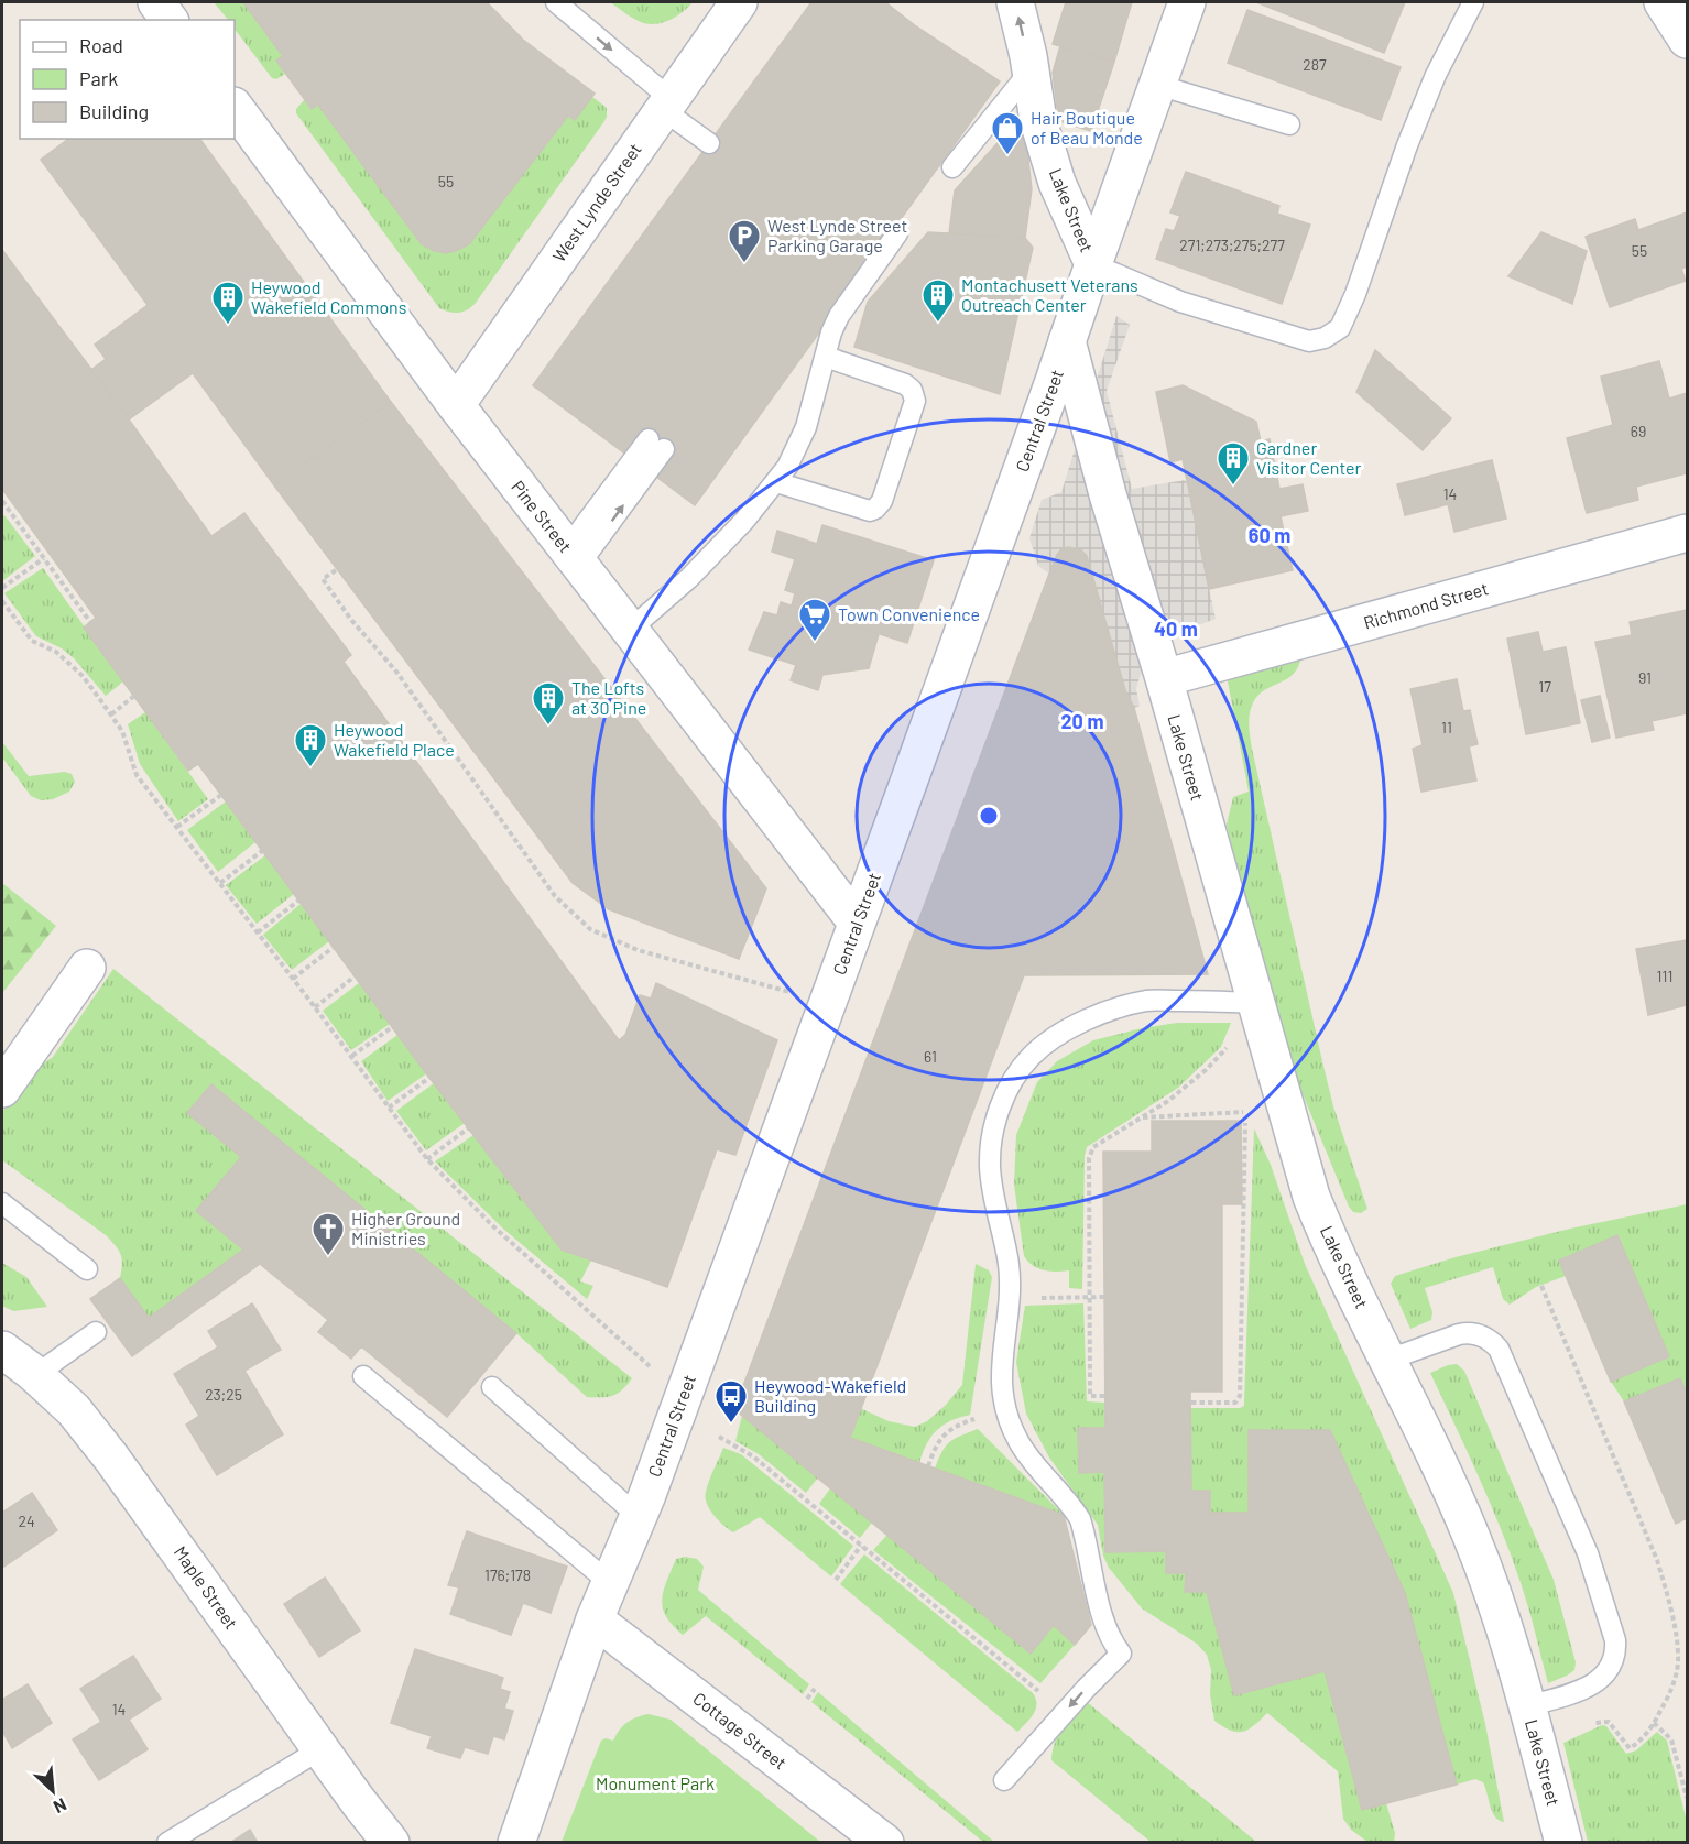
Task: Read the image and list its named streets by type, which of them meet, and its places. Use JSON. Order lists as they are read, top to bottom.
{
  "streets": {
    "street": [
      "West Lynde Street",
      "Lake Street",
      "Central Street",
      "Pine Street",
      "Richmond Street",
      "Maple Street",
      "Cottage Street"
    ]
  },
  "crossings": [
    ["West Lynde Street", "Pine Street"],
    ["Lake Street", "Central Street"],
    ["Lake Street", "Richmond Street"],
    ["Central Street", "Pine Street"],
    ["Central Street", "Cottage Street"]
  ],
  "parks": ["Monument Park"],
  "places": {
    "shop": ["Hair Boutique of Beau Monde"],
    "parking": ["West Lynde Street Parking Garage"],
    "building": [
      "Montachusett Veterans Outreach Center",
      "Heywood Wakefield Commons",
      "Gardner Visitor Center",
      "The Lofts at 30 Pine",
      "Heywood Wakefield Place"
    ],
    "supermarket": ["Town Convenience"],
    "church": ["Higher Ground Ministries"],
    "bus stop": ["Heywood-Wakefield Building"]
  },
  "house_numbers": [
    "287",
    "55",
    "271;273;275;277",
    "55",
    "69",
    "14",
    "91",
    "17",
    "11",
    "111",
    "61",
    "23;25",
    "24",
    "176;178",
    "14"
  ],
  "legend": ["Road", "Park", "Building"],
  "north": "bottom right",
  "rings": ["60 m", "40 m", "20 m"]
}
